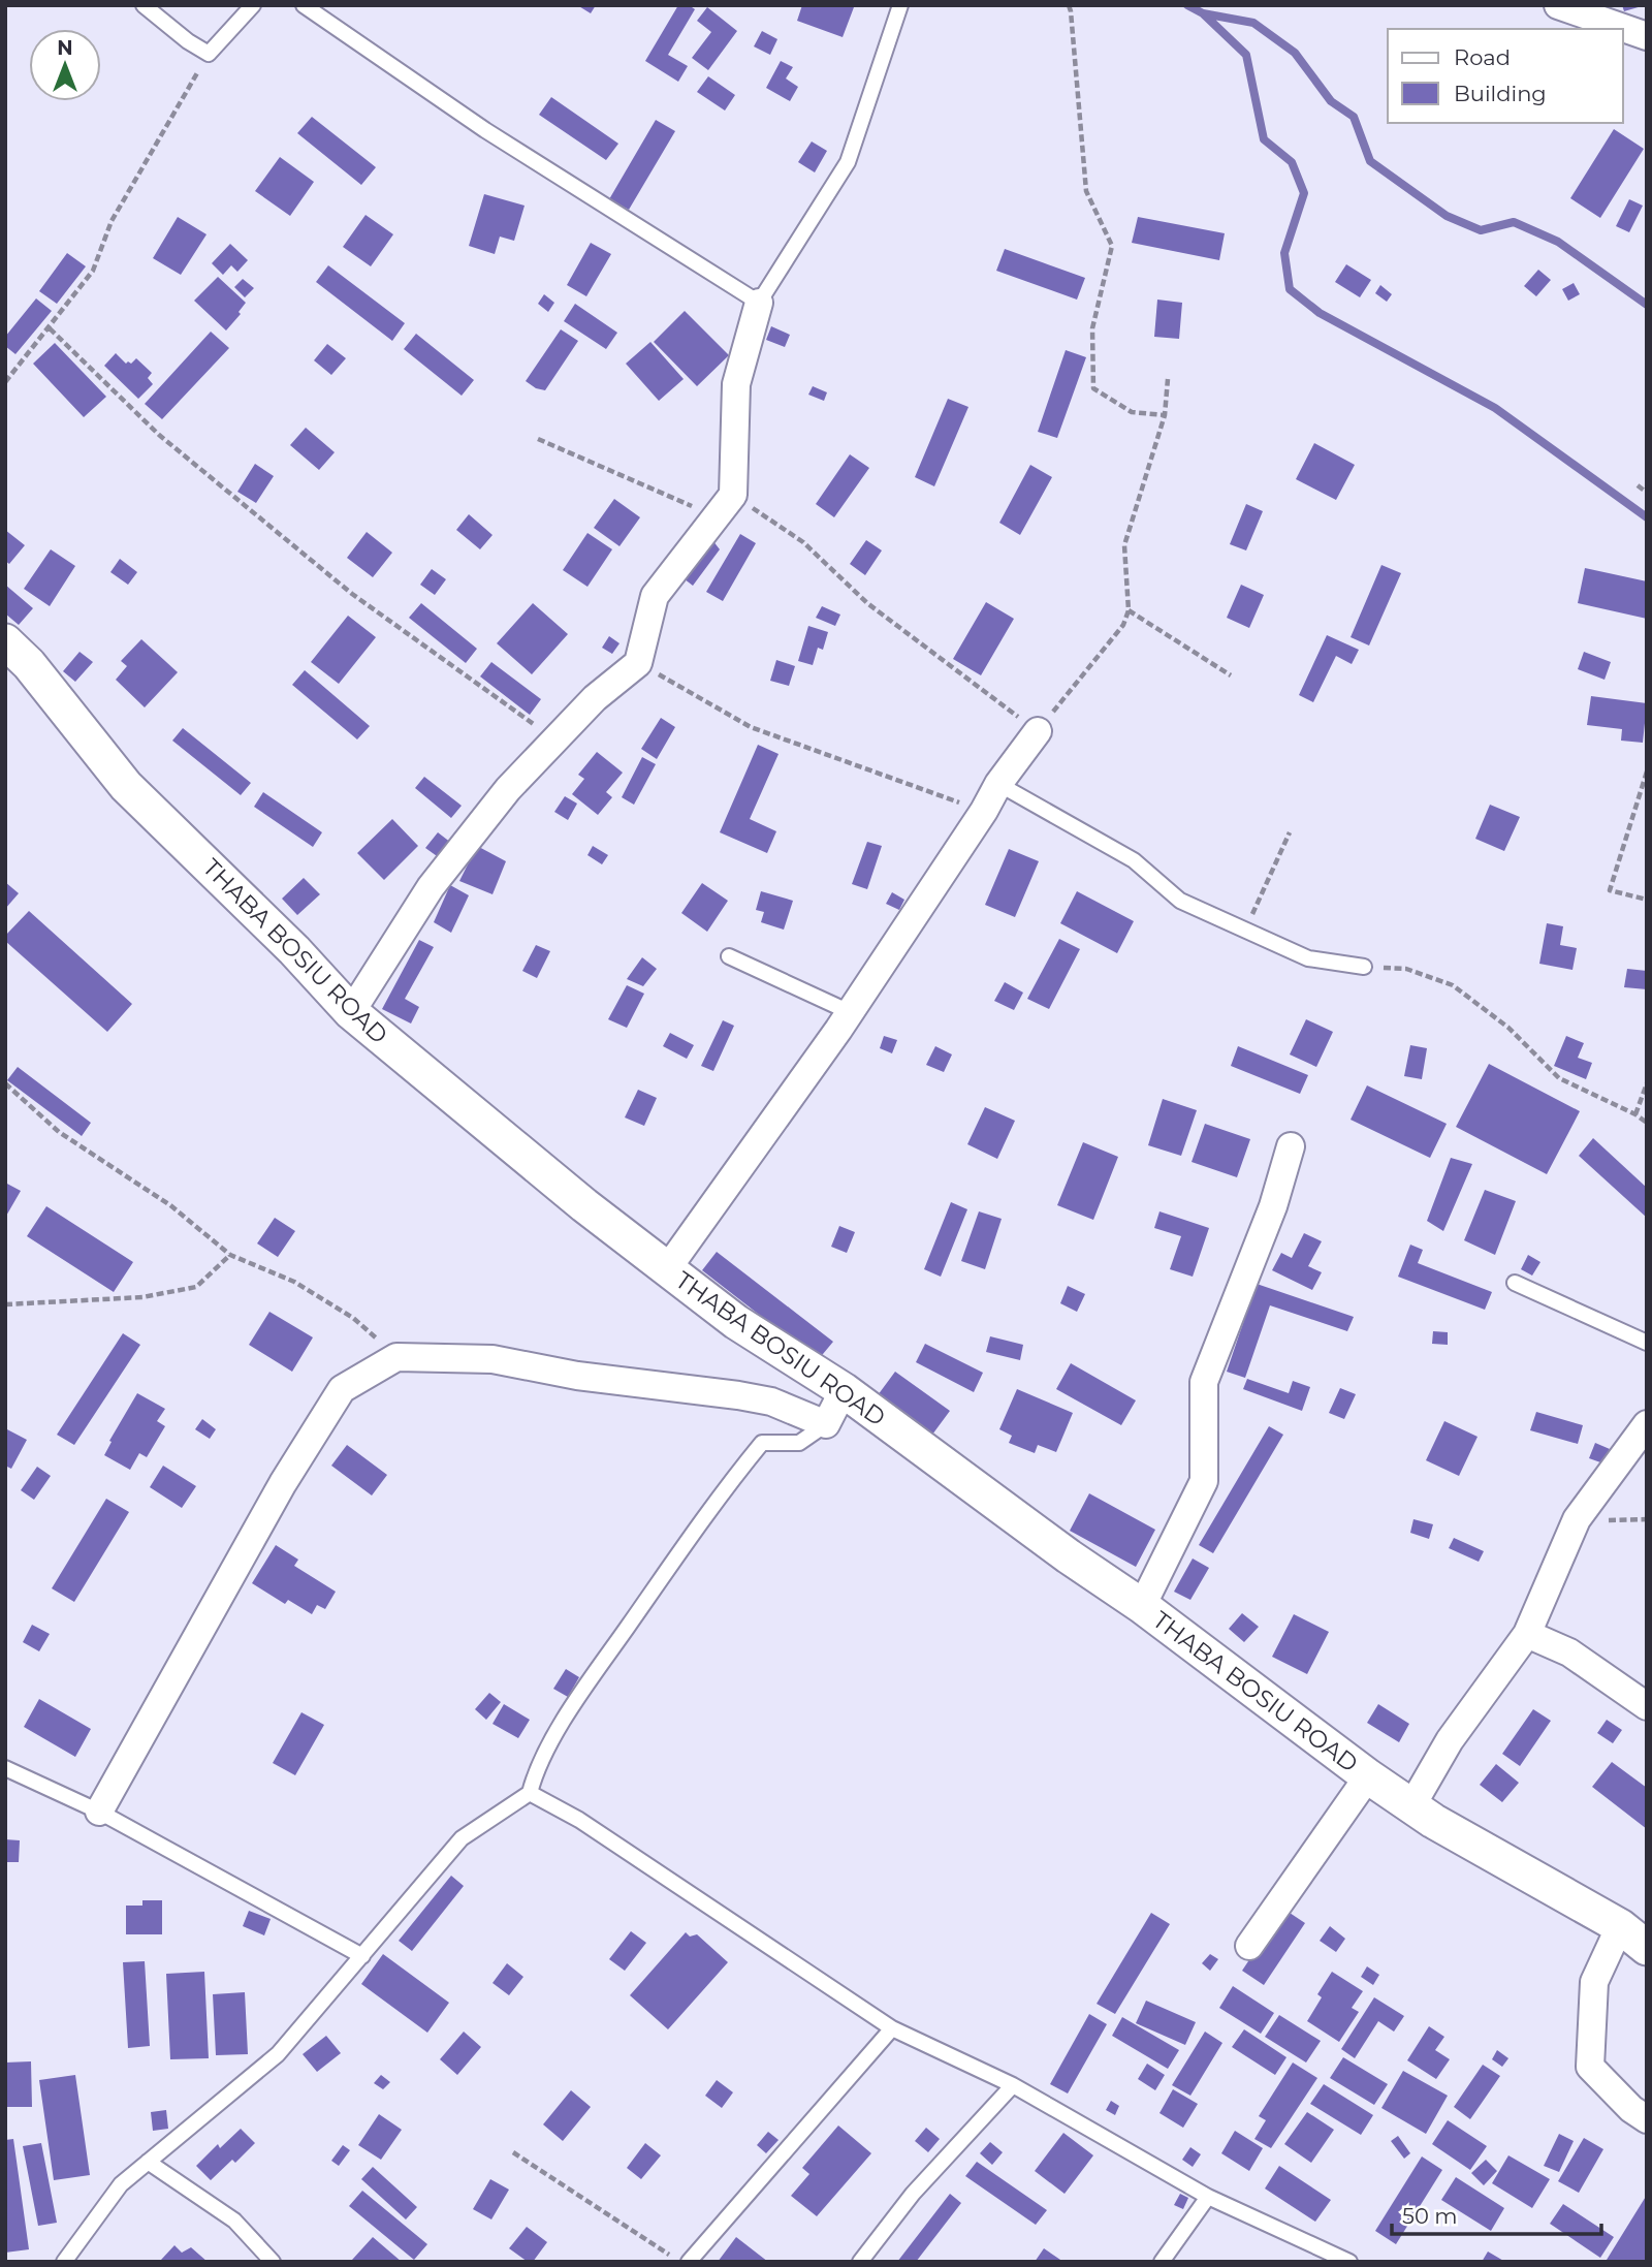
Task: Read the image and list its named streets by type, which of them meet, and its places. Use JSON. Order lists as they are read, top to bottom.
{
  "streets": {
    "street": ["THABA BOSIU ROAD"]
  },
  "legend": ["Road", "Building"],
  "scale_bar": "50 m",
  "north": "top"
}
